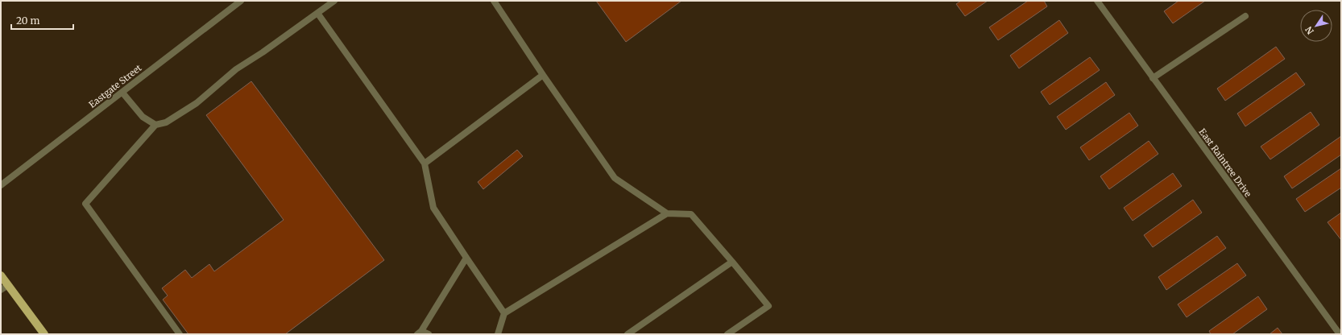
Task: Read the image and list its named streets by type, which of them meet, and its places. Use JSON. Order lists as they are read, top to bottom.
{
  "streets": {
    "street": ["Eastgate Street", "East Raintree Drive"]
  },
  "scale_bar": "20 m",
  "north": "bottom left"
}
